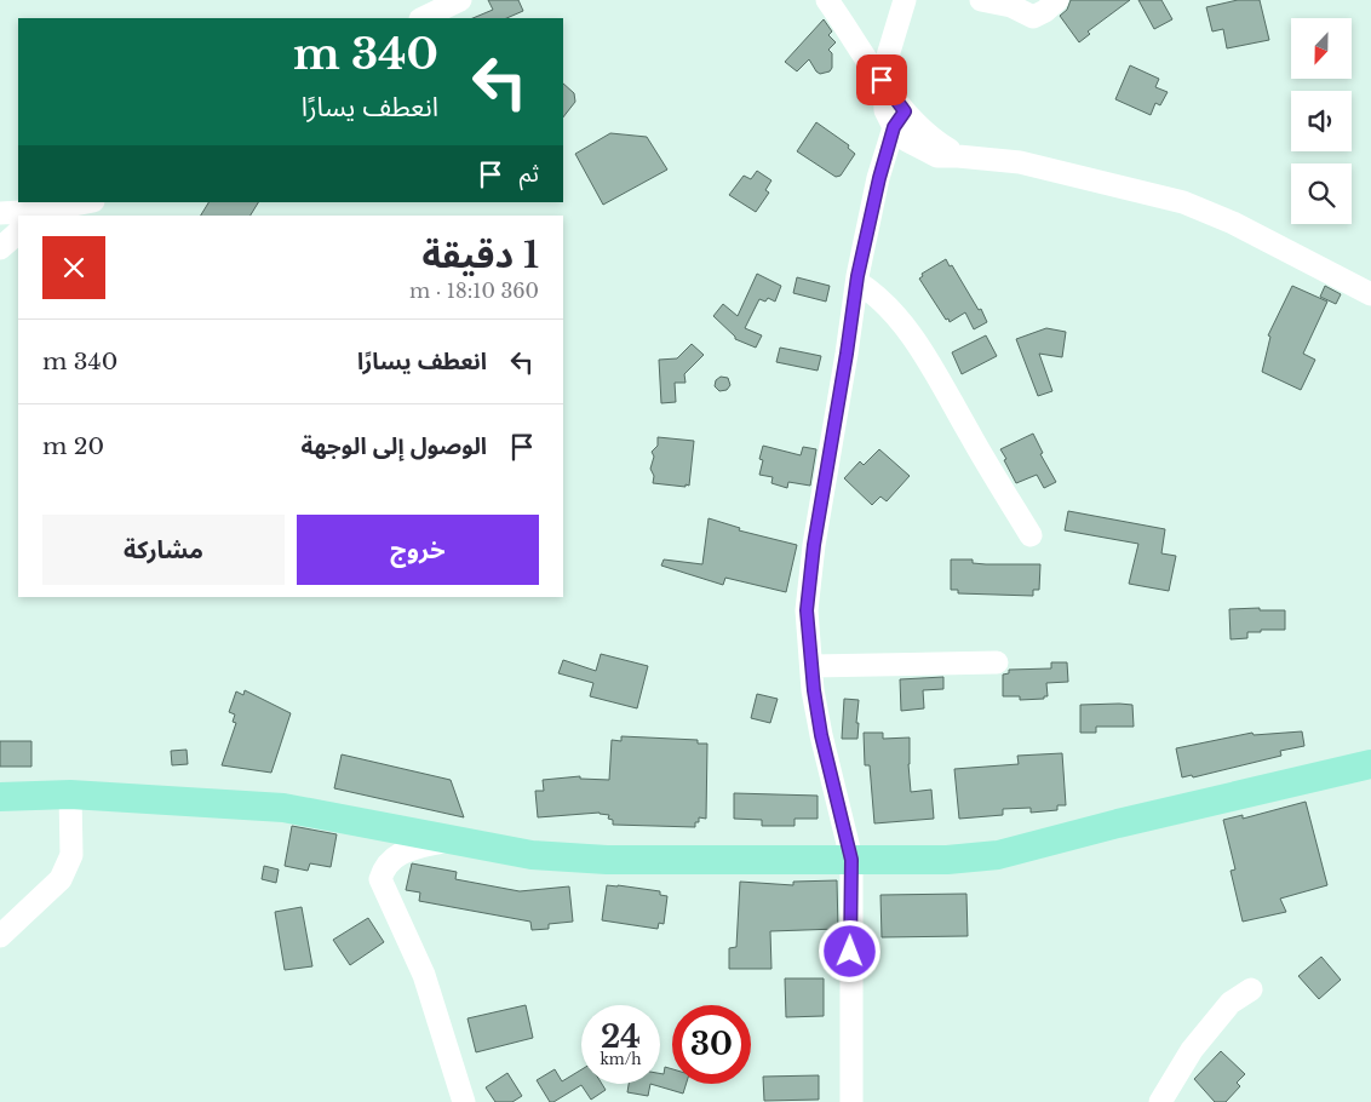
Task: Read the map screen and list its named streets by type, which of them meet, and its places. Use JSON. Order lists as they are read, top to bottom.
{
  "north": "bottom",
  "page": {
    "turn": ["340 m", "انعطف يسارًا"],
    "then": "ثم",
    "heading": ["1 دقيقة", "360 m · 18:10"],
    "list": [
      {
        "name": "انعطف يسارًا",
        "value": "340 m"
      },
      {
        "name": "الوصول إلى الوجهة",
        "value": "20 m"
      }
    ],
    "buttons": ["خروج", "مشاركة"],
    "speed": "24 km/h",
    "limit": "30"
  }
}
